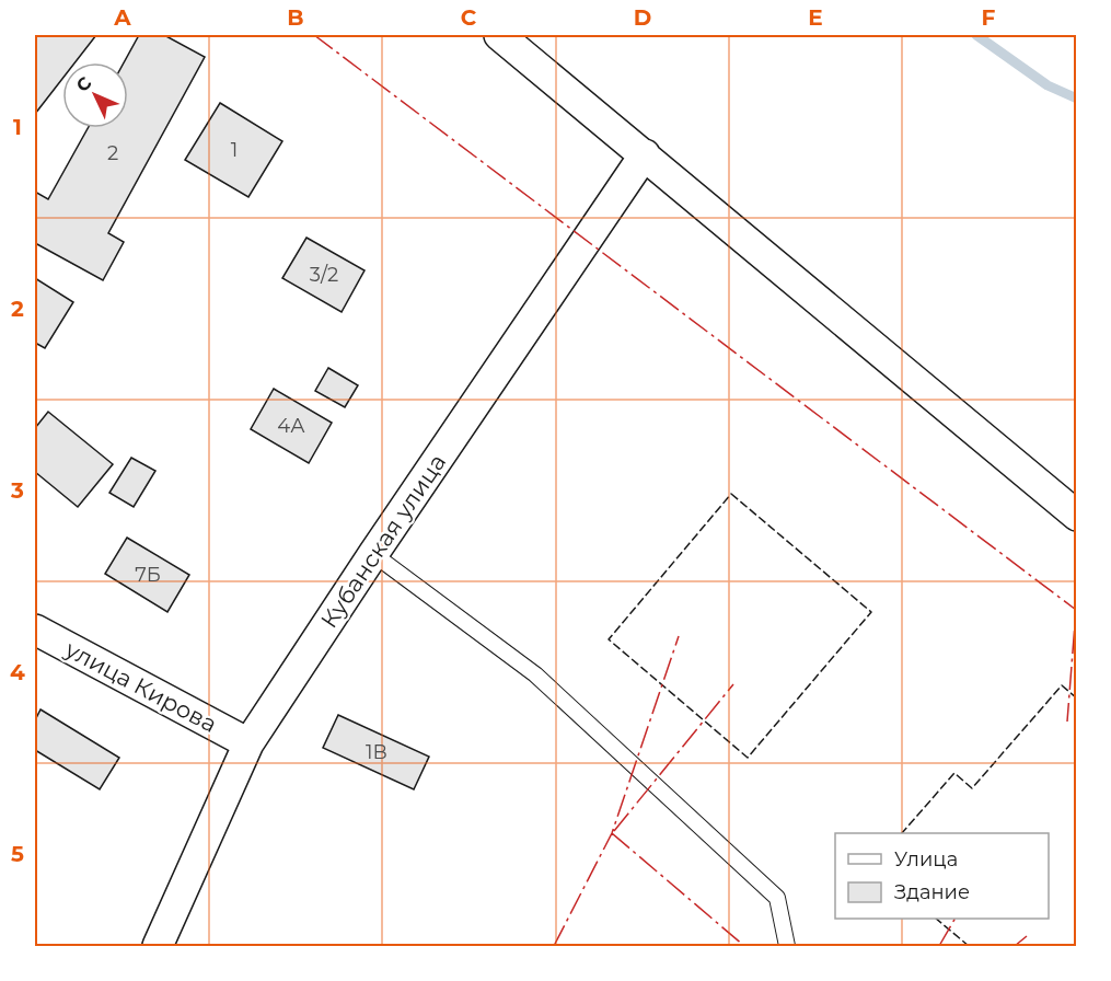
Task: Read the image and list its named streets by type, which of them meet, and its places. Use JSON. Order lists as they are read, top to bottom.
{
  "streets": {
    "street": ["Кубанская улица", "улица Кирова"]
  },
  "crossings": [
    ["Кубанская улица", "улица Кирова"]
  ],
  "house_numbers": [
    "1",
    "2",
    "3/2",
    "4А",
    "7Б",
    "1В"
  ],
  "legend": ["Улица", "Здание"],
  "north": "top left",
  "grid": {
    "columns": [
      "A",
      "B",
      "C",
      "D",
      "E",
      "F"
    ],
    "rows": [
      "1",
      "2",
      "3",
      "4",
      "5"
    ]
  }
}
